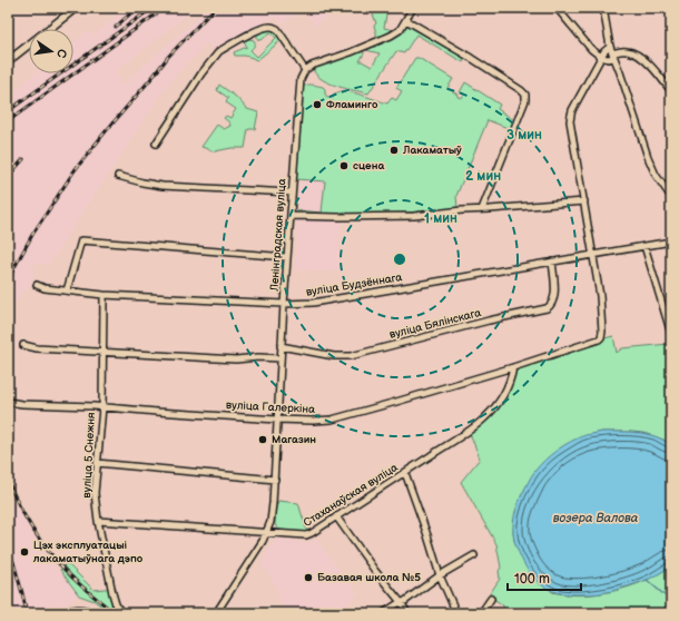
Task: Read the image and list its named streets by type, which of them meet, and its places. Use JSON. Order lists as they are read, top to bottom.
{
  "streets": {
    "street": [
      "Ленінградская вуліца",
      "вуліца Будзённага",
      "вуліца Бялінскага",
      "вуліца Галеркіна",
      "вуліца 5 Снежня",
      "Стаханаўская вуліца"
    ]
  },
  "crossings": [
    ["Ленінградская вуліца", "вуліца Будзённага"],
    ["Ленінградская вуліца", "вуліца Бялінскага"],
    ["Ленінградская вуліца", "вуліца Галеркіна"],
    ["Ленінградская вуліца", "Стаханаўская вуліца"],
    ["вуліца Будзённага", "вуліца Бялінскага"],
    ["вуліца Будзённага", "вуліца Галеркіна"],
    ["вуліца Будзённага", "вуліца 5 Снежня"],
    ["вуліца Галеркіна", "вуліца 5 Снежня"],
    ["вуліца Галеркіна", "Стаханаўская вуліца"],
    ["вуліца 5 Снежня", "Стаханаўская вуліца"]
  ],
  "water": ["возера Валова"],
  "places": [
    "Фламинго",
    "Лакаматыў",
    "сцена",
    "Магазин",
    "Цэх эксплуатацыі лакаматыўнага дэпо",
    "Базавая школа №5"
  ],
  "scale_bar": "100 m",
  "north": "right",
  "rings": ["3 мин", "2 мин", "1 мин"]
}
